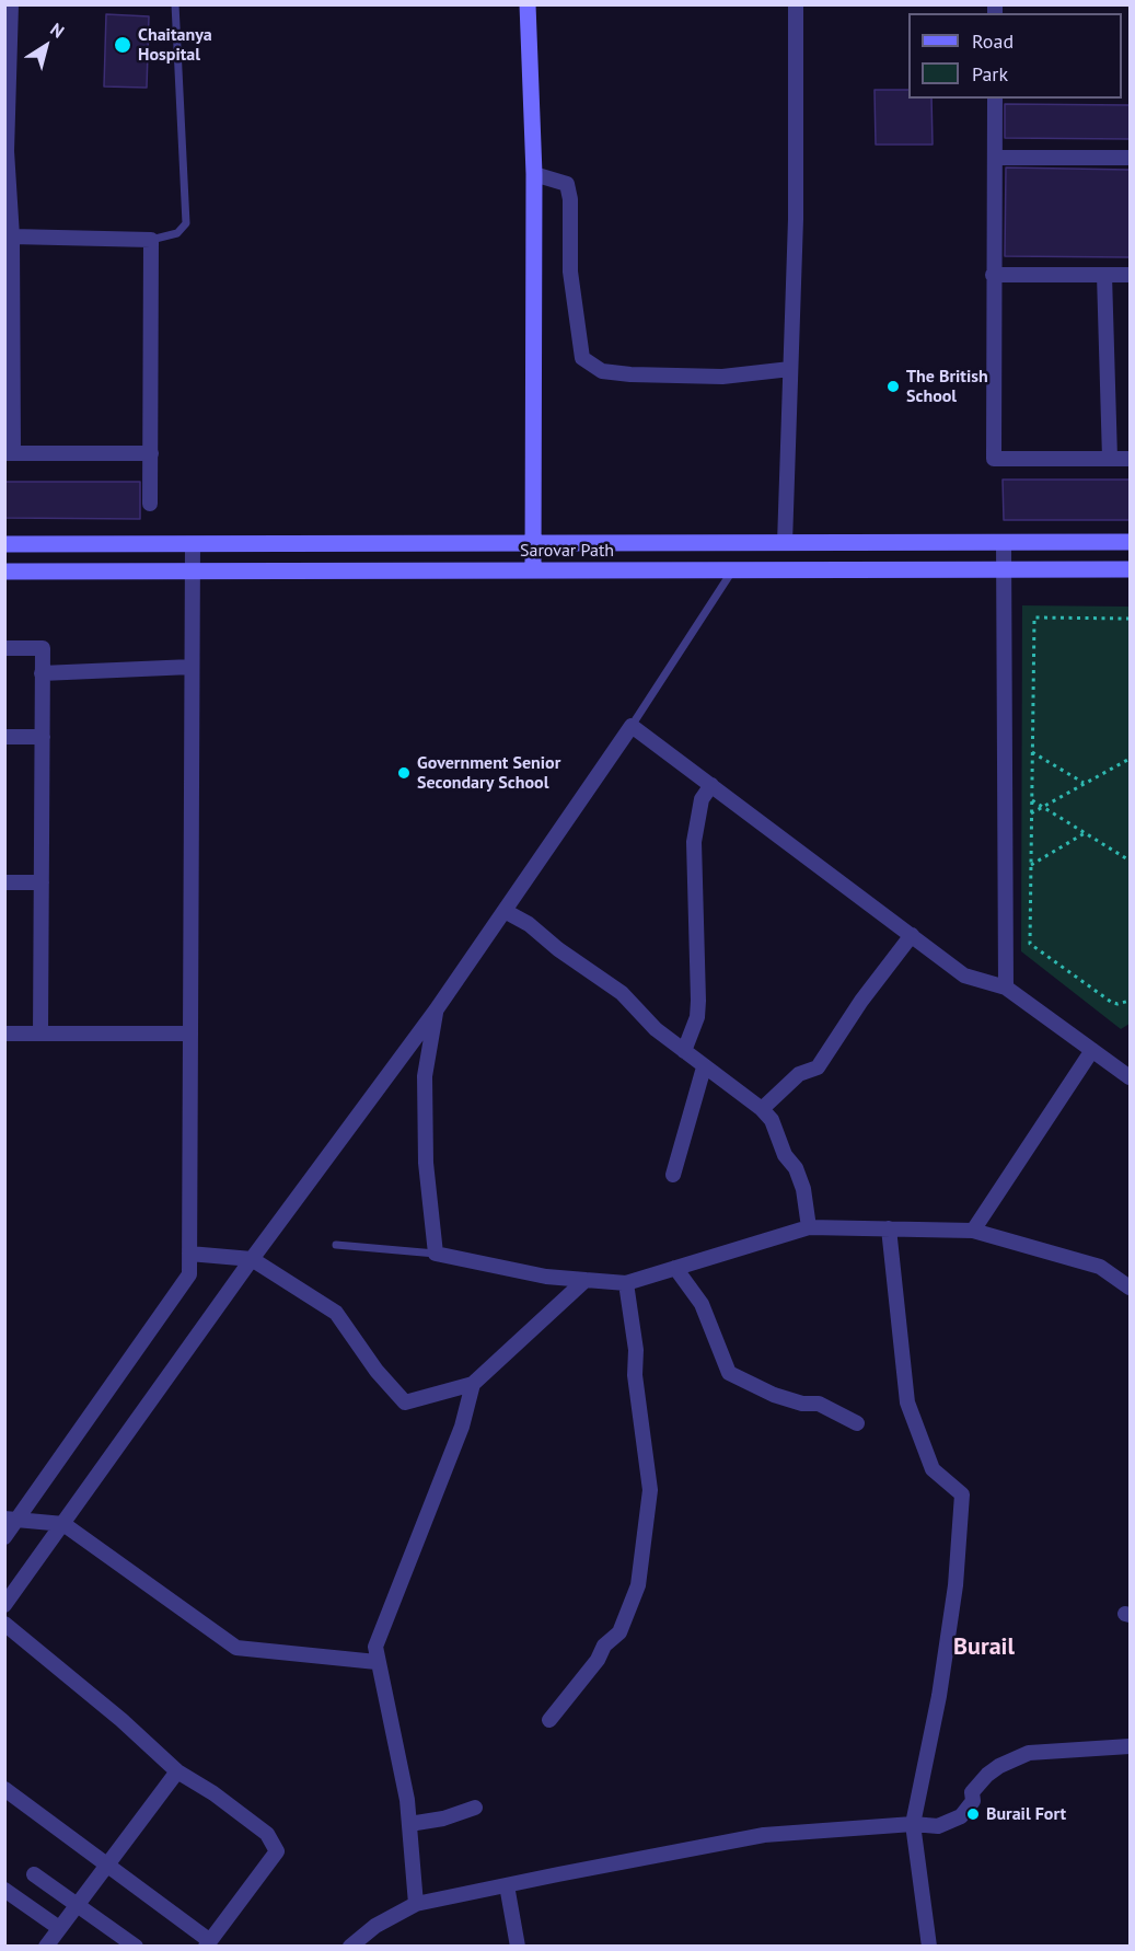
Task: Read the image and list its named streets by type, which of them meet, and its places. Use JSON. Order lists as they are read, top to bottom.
{
  "streets": {
    "main road": ["Sarovar Path"]
  },
  "districts": ["Burail"],
  "places": [
    "Chaitanya Hospital",
    "The British School",
    "Government Senior Secondary School",
    "Burail Fort"
  ],
  "legend": ["Road", "Park"],
  "north": "top right"
}
